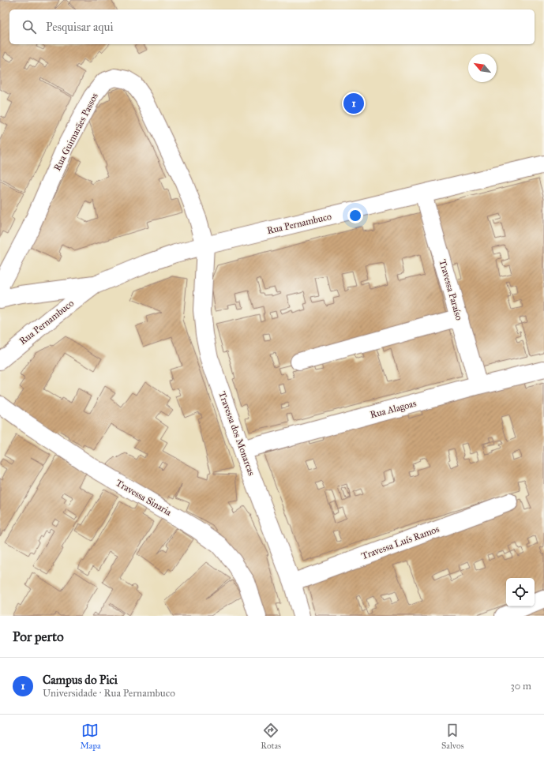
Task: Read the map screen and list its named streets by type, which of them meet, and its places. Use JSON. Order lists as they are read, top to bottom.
{
  "streets": {
    "street": [
      "Rua Guimarães Passos",
      "Rua Pernambuco",
      "Travessa Paraíso",
      "Rua Alagoas",
      "Travessa dos Monarcas",
      "Travessa Sinaria",
      "Travessa Luís Ramos"
    ]
  },
  "crossings": [
    ["Rua Guimarães Passos", "Rua Pernambuco"],
    ["Rua Guimarães Passos", "Travessa dos Monarcas"],
    ["Rua Pernambuco", "Travessa Paraíso"],
    ["Rua Pernambuco", "Travessa dos Monarcas"],
    ["Travessa Paraíso", "Rua Alagoas"],
    ["Rua Alagoas", "Travessa dos Monarcas"],
    ["Travessa dos Monarcas", "Travessa Luís Ramos"]
  ],
  "north": "top left",
  "page": {
    "search": "Pesquisar aqui",
    "pins": "1",
    "heading": "Por perto",
    "list": [
      {
        "mark": "1",
        "name": "Campus do Pici",
        "note": "Universidade · Rua Pernambuco",
        "value": "30 m"
      }
    ],
    "nav": ["Mapa", "Rotas", "Salvos"]
  }
}
